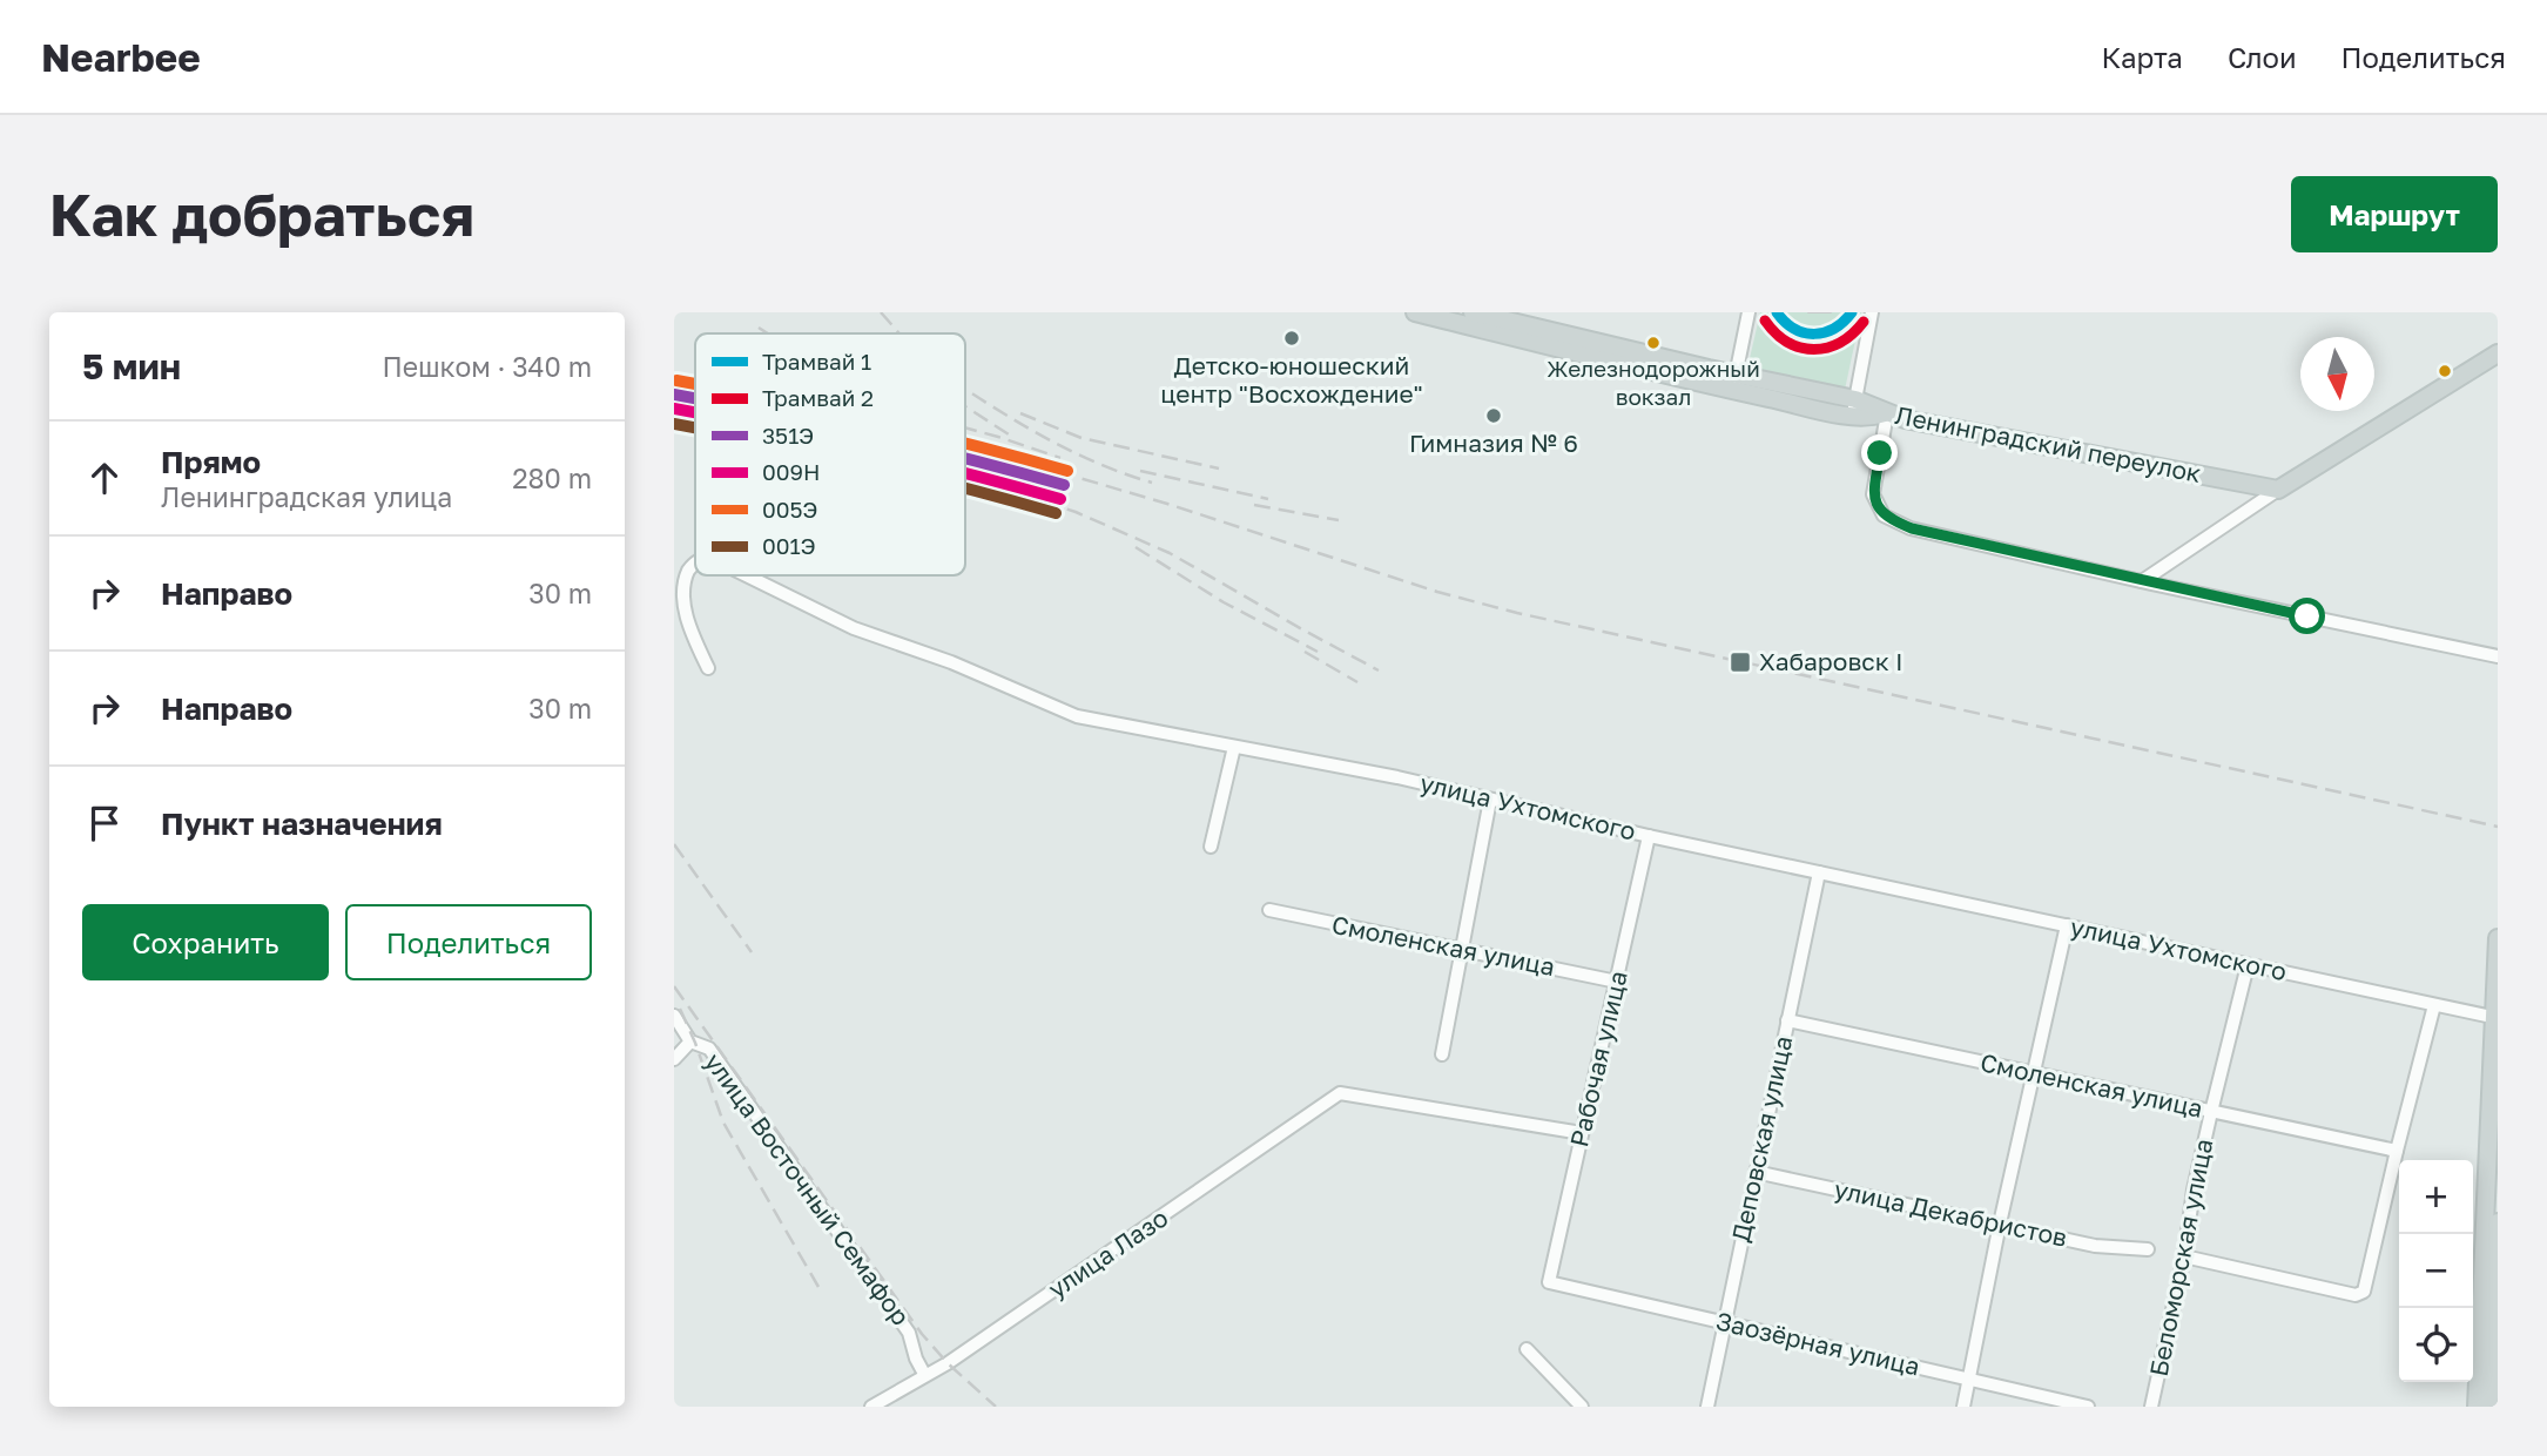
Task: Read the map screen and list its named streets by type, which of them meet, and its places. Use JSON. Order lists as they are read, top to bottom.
{
  "streets": {
    "main road": ["Ленинградский переулок"],
    "street": [
      "улица Ухтомского",
      "Смоленская улица",
      "Рабочая улица",
      "Деповская улица",
      "улица Восточный Семафор",
      "улица Декабристов",
      "улица Лазо",
      "Беломорская улица",
      "Заозёрная улица"
    ]
  },
  "crossings": [
    ["улица Ухтомского", "Рабочая улица"],
    ["улица Ухтомского", "Деповская улица"],
    ["улица Ухтомского", "Беломорская улица"],
    ["Смоленская улица", "Рабочая улица"],
    ["Смоленская улица", "Деповская улица"],
    ["Смоленская улица", "Беломорская улица"],
    ["Рабочая улица", "улица Лазо"],
    ["Рабочая улица", "Заозёрная улица"],
    ["Деповская улица", "улица Декабристов"],
    ["Деповская улица", "Заозёрная улица"],
    ["улица Восточный Семафор", "улица Лазо"]
  ],
  "places": {
    "other": ["Детско-юношеский центр \"Восхождение\"", "Железнодорожный вокзал", "Гимназия № 6"],
    "transit": ["Хабаровск I"]
  },
  "lines": [
    "tram line 1",
    "tram line 2",
    "transit line 005Э",
    "transit line 351Э",
    "transit line 009Н",
    "transit line 001Э"
  ],
  "legend": [
    "Трамвай 1",
    "Трамвай 2",
    "351Э",
    "009Н",
    "005Э",
    "001Э"
  ],
  "north": "bottom",
  "page": {
    "header": "Nearbee",
    "nav": ["Карта", "Слои", "Поделиться"],
    "buttons": [
      "Маршрут",
      ["Сохранить", "Поделиться"]
    ],
    "title": "Как добраться",
    "heading": ["5 мин", "Пешком · 340 m"],
    "list": [
      ["Прямо", "Ленинградская улица", "280 m"],
      ["Направо", "30 m"],
      ["Направо", "30 m"],
      "Пункт назначения"
    ],
    "map_buttons": ["+", "−"]
  }
}
